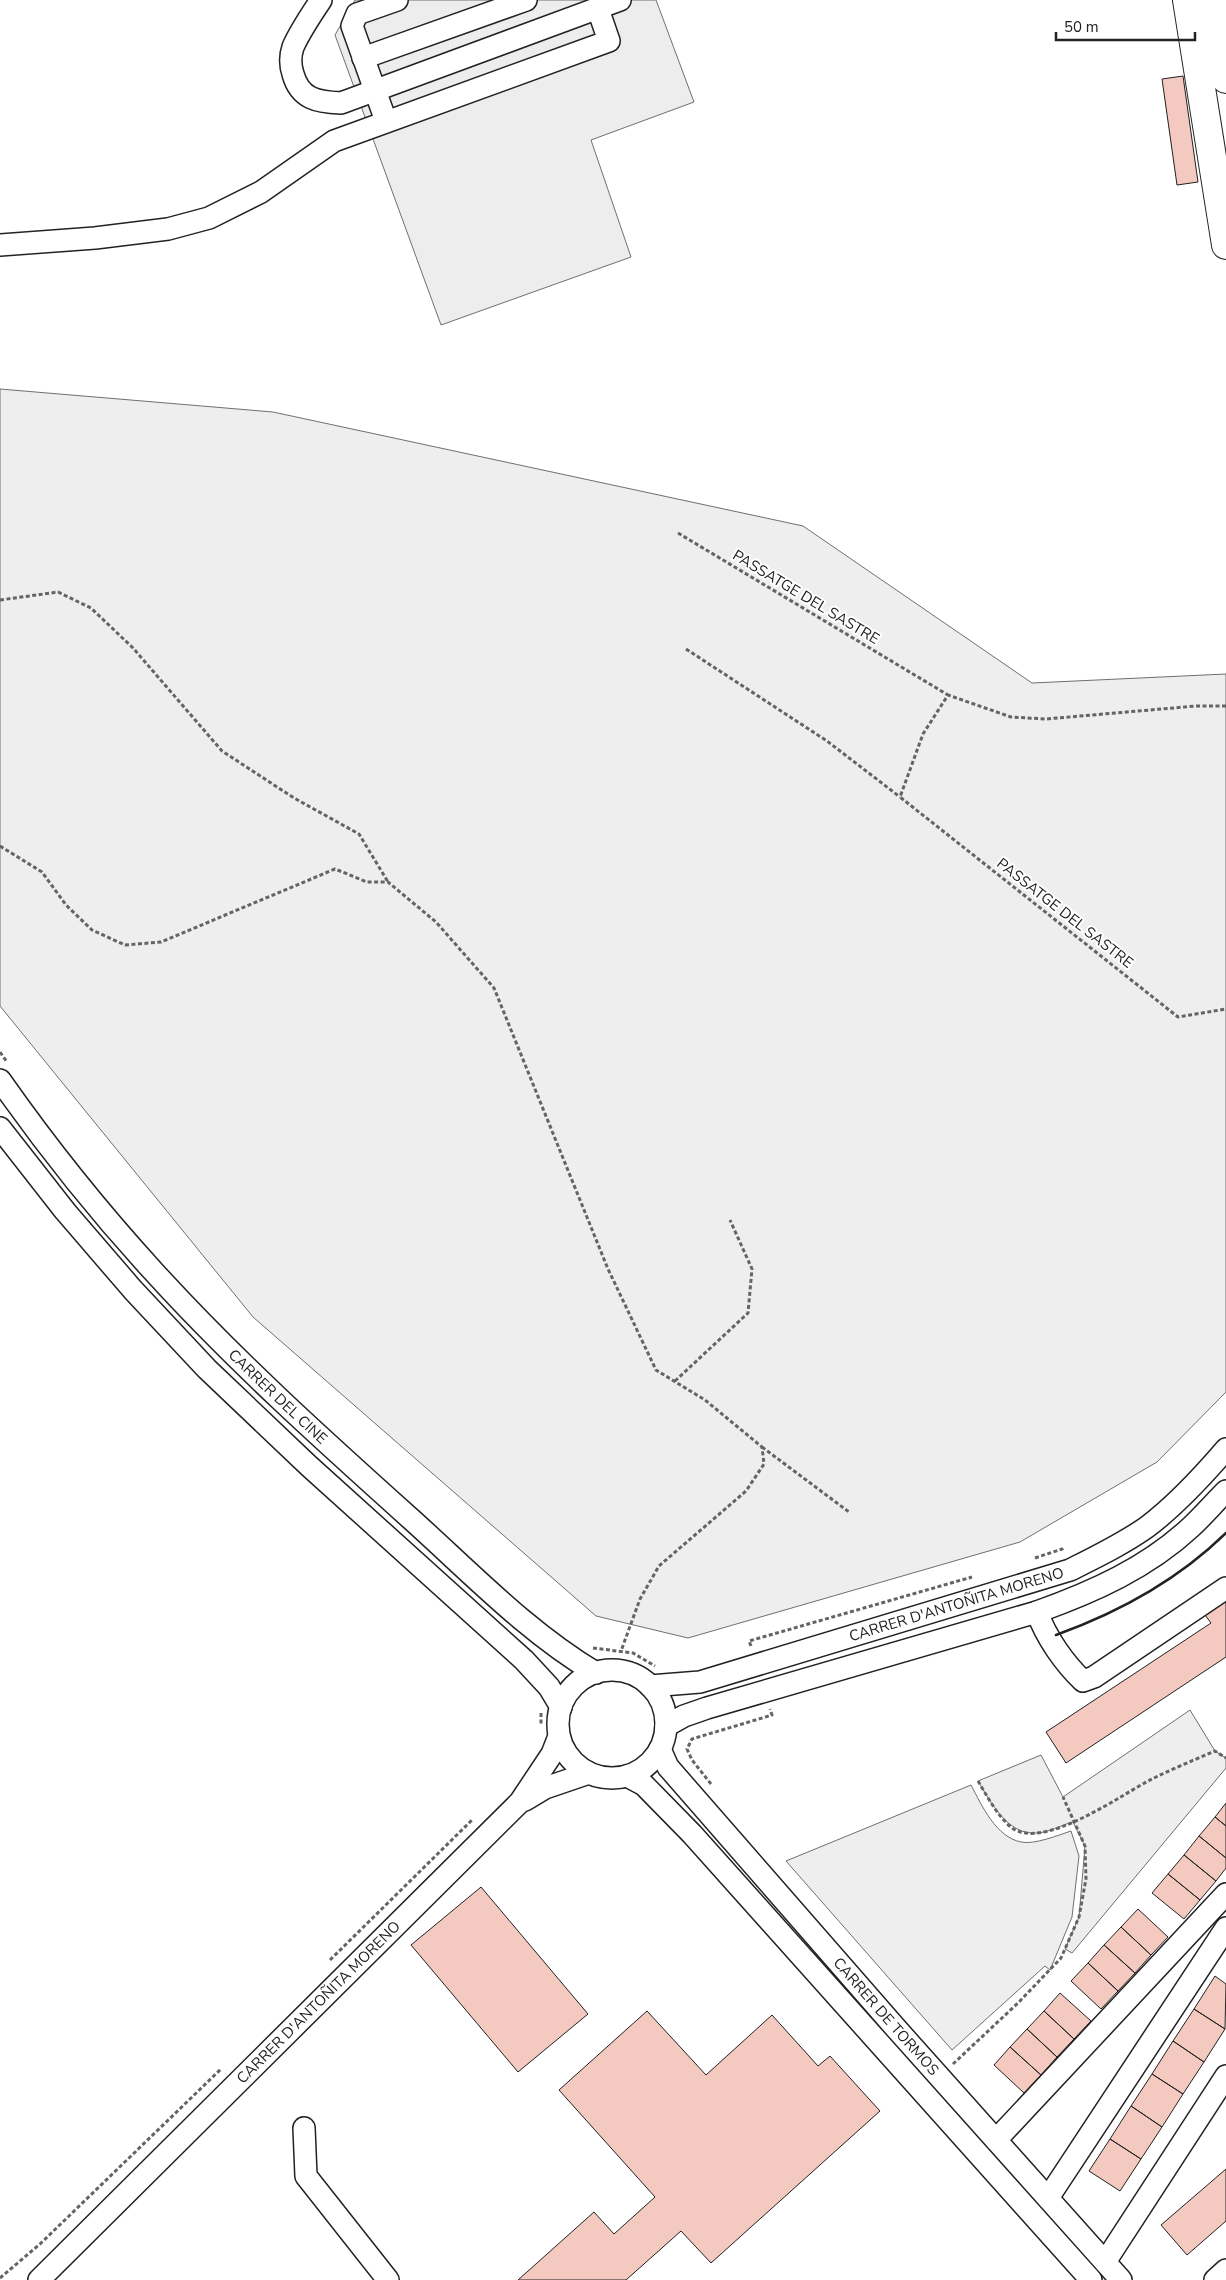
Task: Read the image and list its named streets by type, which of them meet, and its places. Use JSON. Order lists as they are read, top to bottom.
{
  "streets": {
    "street": ["CARRER DEL CINE", "CARRER D'ANTOÑITA MORENO", "CARRER DE TORMOS"],
    "path": ["PASSATGE DEL SASTRE"]
  },
  "crossings": [
    ["CARRER DEL CINE", "CARRER D'ANTOÑITA MORENO"],
    ["CARRER DEL CINE", "CARRER DE TORMOS"],
    ["CARRER D'ANTOÑITA MORENO", "CARRER DE TORMOS"]
  ],
  "scale_bar": "50 m"
}
